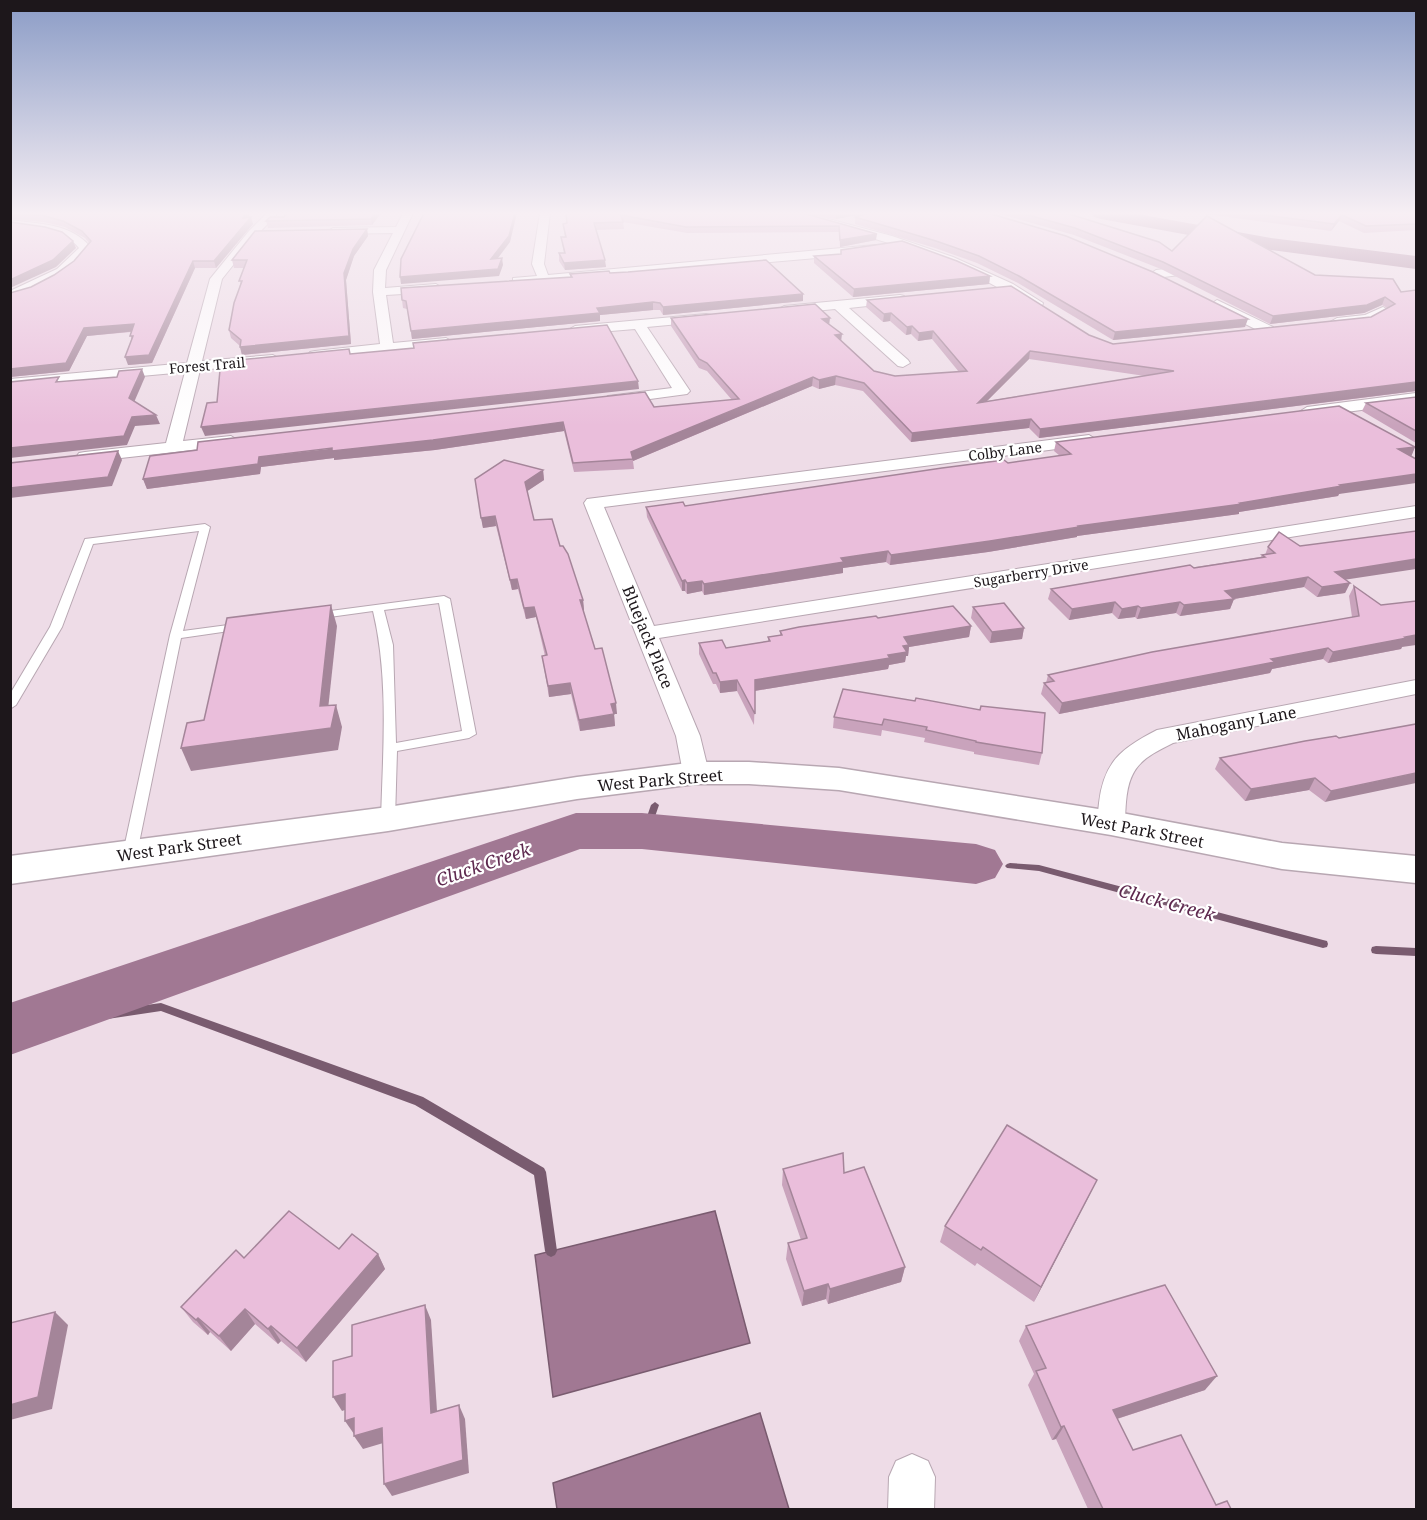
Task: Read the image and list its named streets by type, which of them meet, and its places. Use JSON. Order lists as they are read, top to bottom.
{
  "streets": {
    "street": [
      "Forest Trail",
      "Colby Lane",
      "Sugarberry Drive",
      "Bluejack Place",
      "Mahogany Lane",
      "West Park Street"
    ]
  },
  "crossings": [
    ["Colby Lane", "Bluejack Place"],
    ["Sugarberry Drive", "Bluejack Place"],
    ["Bluejack Place", "West Park Street"],
    ["Mahogany Lane", "West Park Street"]
  ],
  "water": ["Cluck Creek"]
}
